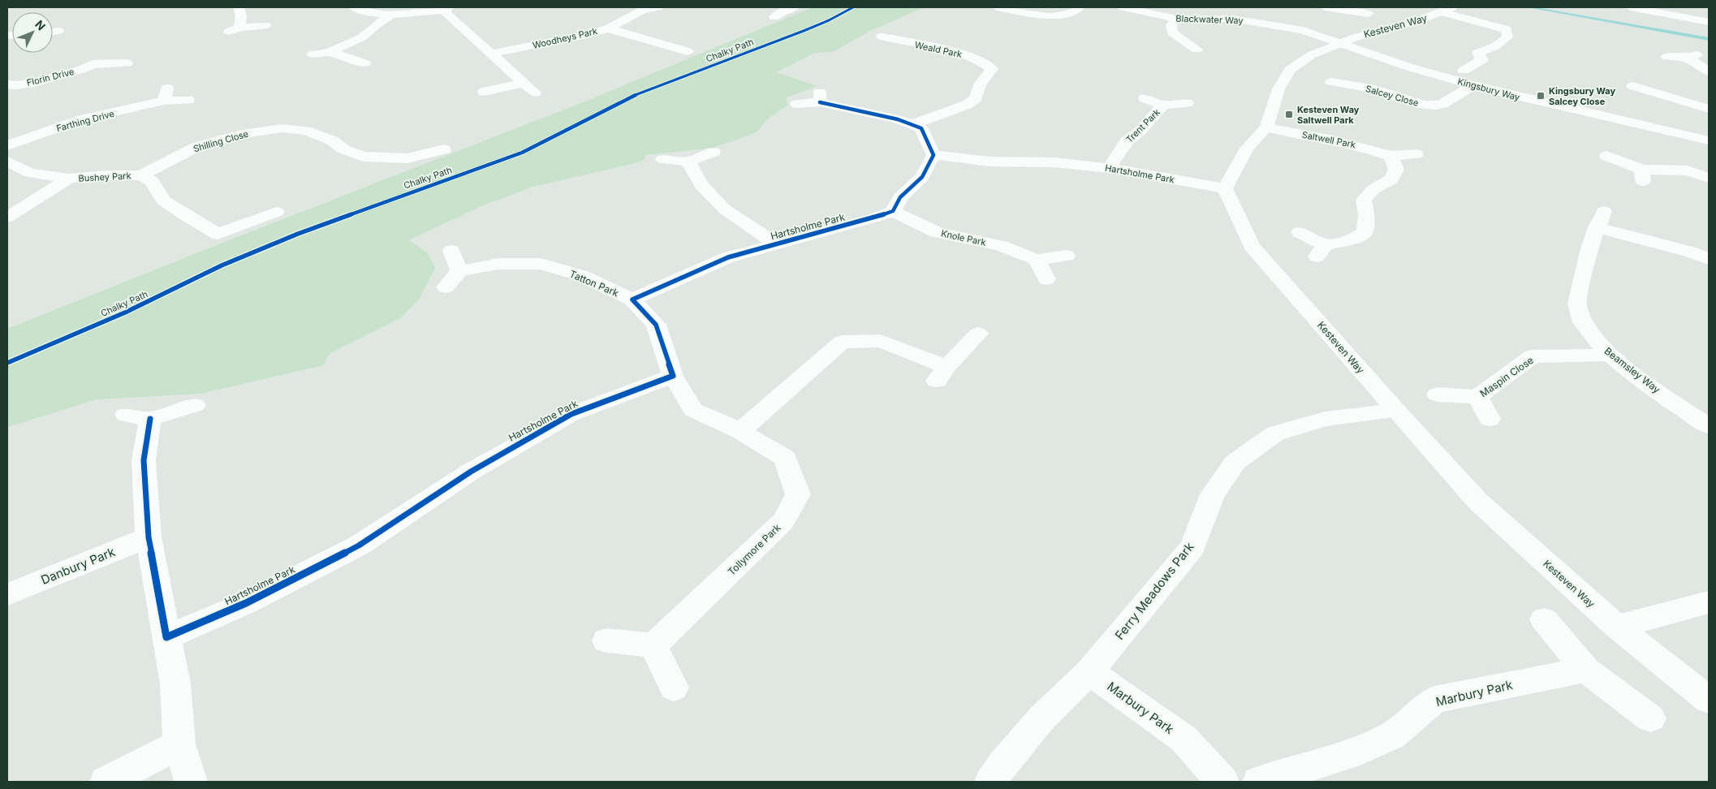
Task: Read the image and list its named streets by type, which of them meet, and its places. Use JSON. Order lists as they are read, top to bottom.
{
  "streets": {
    "street": [
      "Blackwater Way",
      "Kesteven Way",
      "Woodheys Park",
      "Weald Park",
      "Florin Drive",
      "Kingsbury Way",
      "Salcey Close",
      "Farthing Drive",
      "Trent Park",
      "Saltwell Park",
      "Shilling Close",
      "Hartsholme Park",
      "Bushey Park",
      "Knole Park",
      "Tatton Park",
      "Beamsley Way",
      "Maspin Close",
      "Tollymore Park",
      "Danbury Park",
      "Ferry Meadows Park",
      "Marbury Park"
    ],
    "cycle path": ["Chalky Path"]
  },
  "crossings": [
    ["Blackwater Way", "Kesteven Way"],
    ["Blackwater Way", "Kingsbury Way"],
    ["Kesteven Way", "Kingsbury Way"],
    ["Kesteven Way", "Saltwell Park"],
    ["Kesteven Way", "Hartsholme Park"],
    ["Kesteven Way", "Ferry Meadows Park"],
    ["Kingsbury Way", "Salcey Close"],
    ["Trent Park", "Hartsholme Park"],
    ["Shilling Close", "Bushey Park"],
    ["Hartsholme Park", "Knole Park"],
    ["Hartsholme Park", "Tatton Park"],
    ["Hartsholme Park", "Tollymore Park"],
    ["Beamsley Way", "Maspin Close"],
    ["Ferry Meadows Park", "Marbury Park"]
  ],
  "places": {
    "transit": ["Kingsbury Way Salcey Close", "Kesteven Way Saltwell Park"]
  },
  "north": "top right"
}
